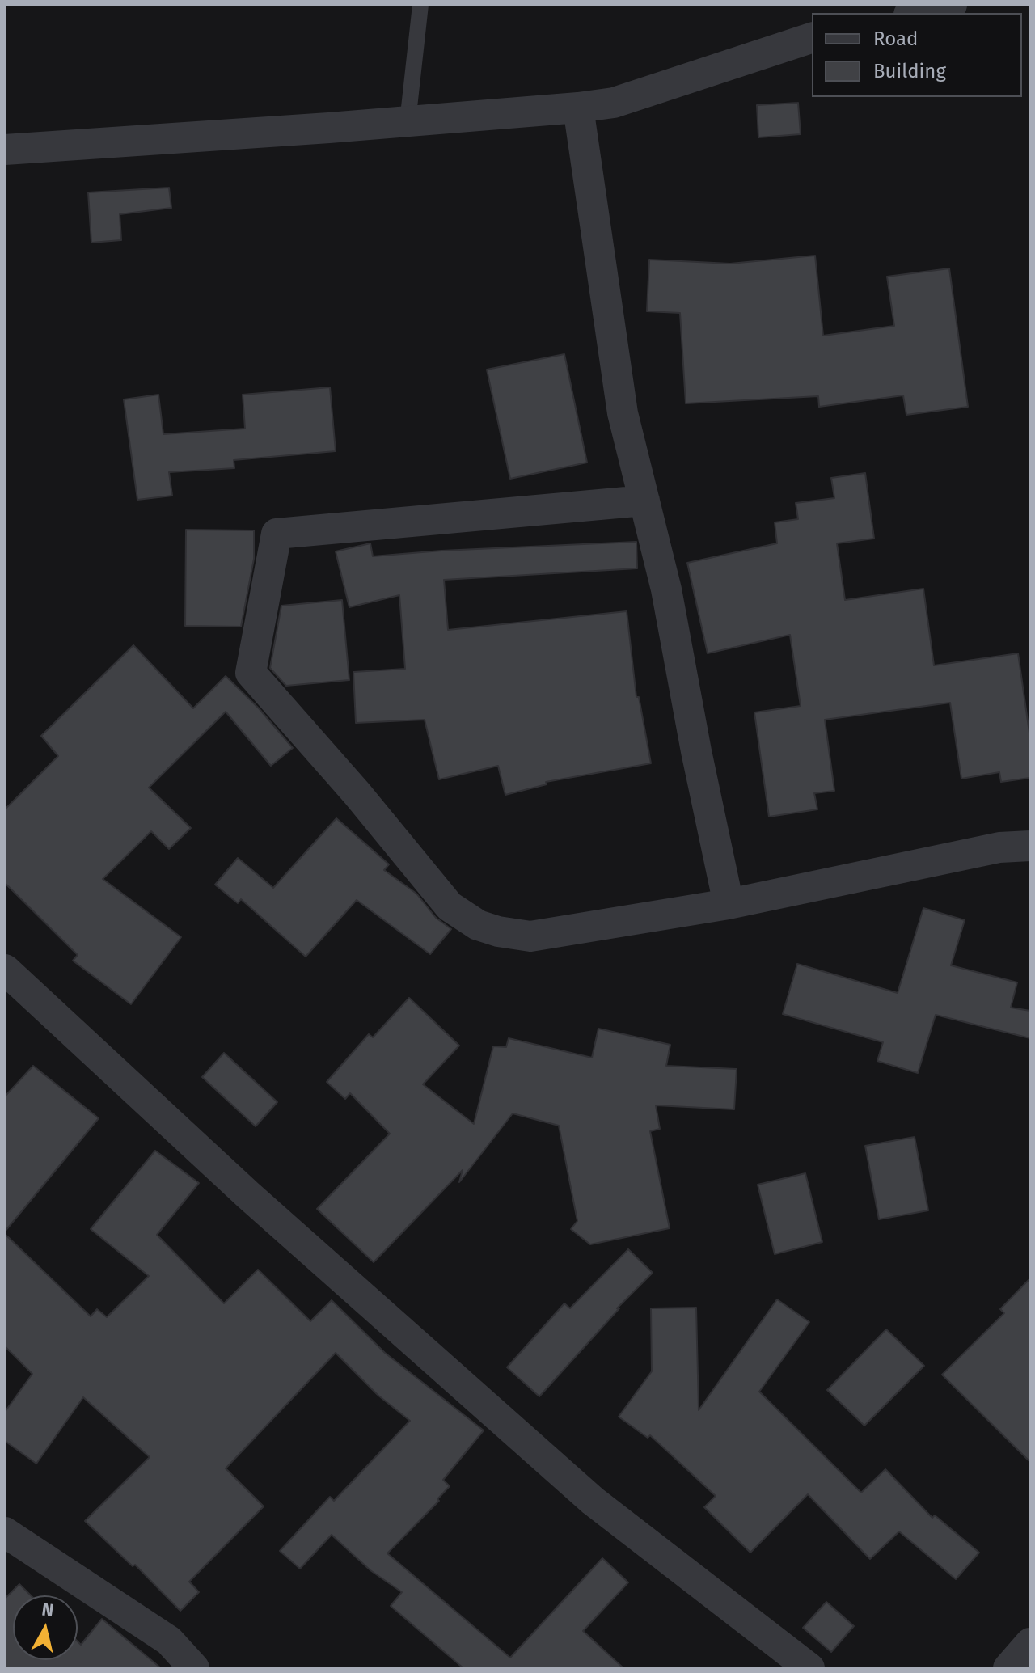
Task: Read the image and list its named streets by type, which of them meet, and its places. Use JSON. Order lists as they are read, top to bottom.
{
  "legend": ["Road", "Building"],
  "north": "top"
}
